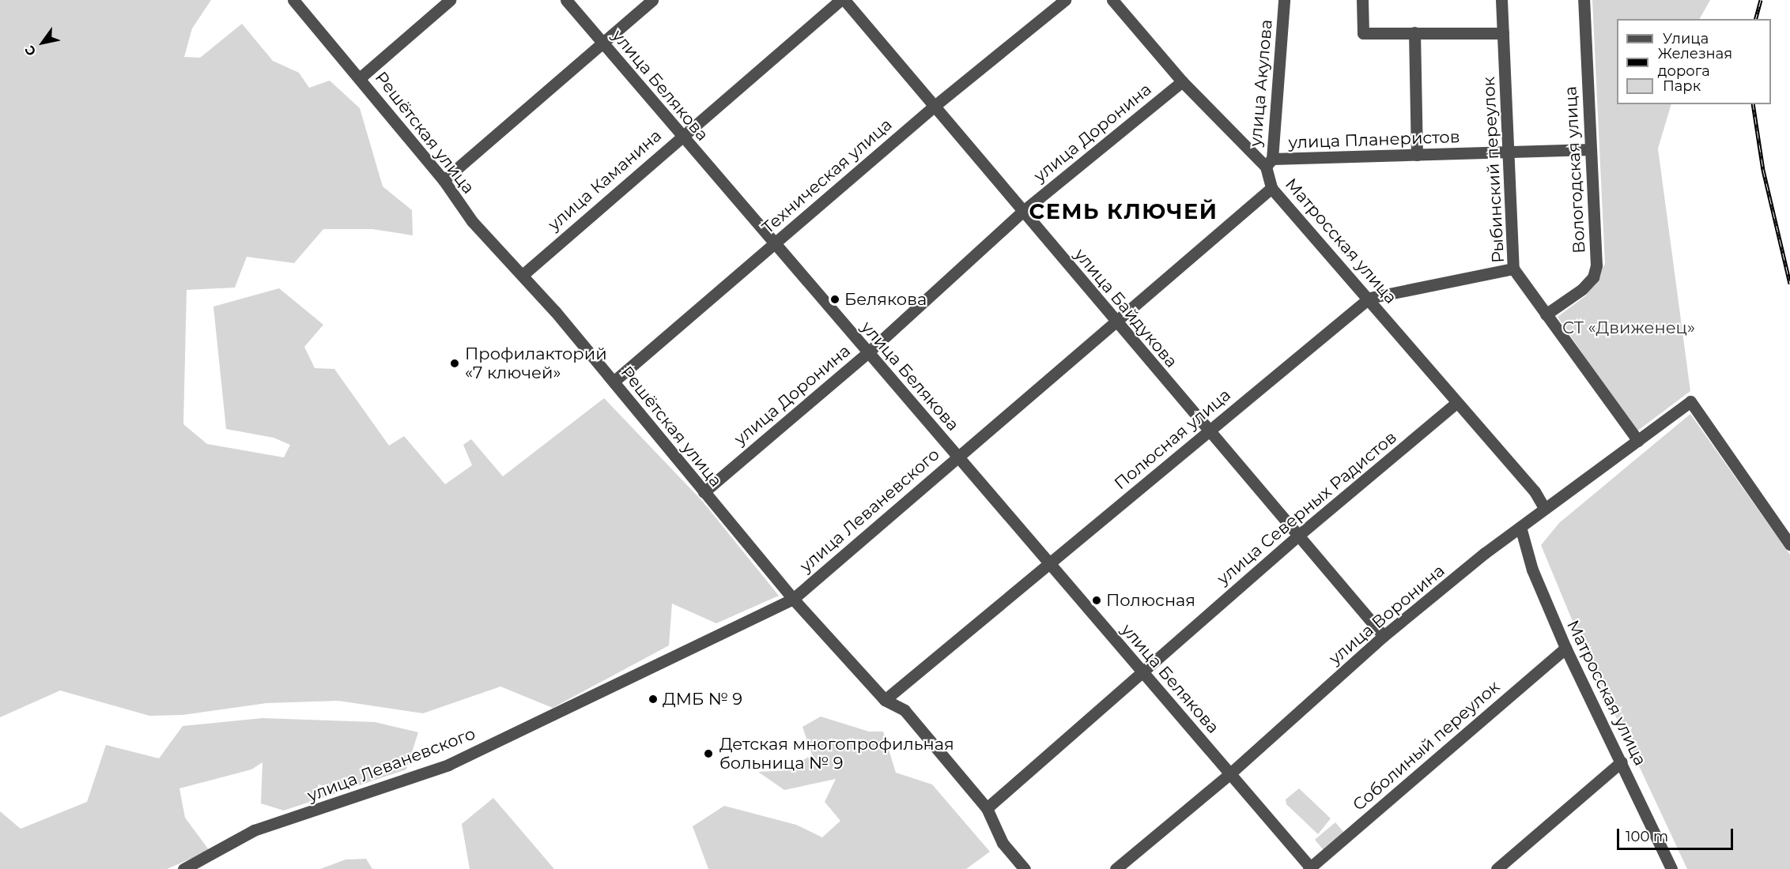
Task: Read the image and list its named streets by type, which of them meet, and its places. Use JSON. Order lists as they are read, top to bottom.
{
  "streets": {
    "street": [
      "улица Акулова",
      "улица Белякова",
      "Решётская улица",
      "улица Доронина",
      "улица Планеристов",
      "Рыбинский переулок",
      "Вологодская улица",
      "Техническая улица",
      "улица Каманина",
      "Матросская улица",
      "улица Байдукова",
      "Полюсная улица",
      "улица Северных Радистов",
      "улица Леваневского",
      "улица Воронина",
      "Соболиный переулок"
    ]
  },
  "crossings": [
    ["улица Акулова", "улица Планеристов"],
    ["улица Акулова", "Матросская улица"],
    ["улица Белякова", "улица Доронина"],
    ["улица Белякова", "Техническая улица"],
    ["улица Белякова", "улица Каманина"],
    ["улица Белякова", "Полюсная улица"],
    ["улица Белякова", "улица Северных Радистов"],
    ["улица Белякова", "улица Леваневского"],
    ["улица Белякова", "улица Воронина"],
    ["улица Белякова", "Соболиный переулок"],
    ["Решётская улица", "улица Доронина"],
    ["Решётская улица", "Техническая улица"],
    ["Решётская улица", "улица Каманина"],
    ["Решётская улица", "Полюсная улица"],
    ["Решётская улица", "улица Северных Радистов"],
    ["Решётская улица", "улица Леваневского"],
    ["улица Доронина", "Матросская улица"],
    ["улица Доронина", "улица Байдукова"],
    ["улица Планеристов", "Рыбинский переулок"],
    ["улица Планеристов", "Вологодская улица"],
    ["улица Планеристов", "Матросская улица"],
    ["Рыбинский переулок", "Вологодская улица"],
    ["Рыбинский переулок", "Полюсная улица"],
    ["Рыбинский переулок", "улица Воронина"],
    ["Техническая улица", "улица Байдукова"],
    ["Матросская улица", "Полюсная улица"],
    ["Матросская улица", "улица Северных Радистов"],
    ["Матросская улица", "улица Леваневского"],
    ["Матросская улица", "улица Воронина"],
    ["Матросская улица", "Соболиный переулок"],
    ["улица Байдукова", "Полюсная улица"],
    ["улица Байдукова", "улица Северных Радистов"],
    ["улица Байдукова", "улица Леваневского"],
    ["улица Байдукова", "улица Воронина"]
  ],
  "districts": ["СЕМЬ КЛЮЧЕЙ"],
  "parks": ["СТ «Движенец»"],
  "places": [
    "Белякова",
    "Профилакторий «7 ключей»",
    "Полюсная",
    "ДМБ № 9",
    "Детская многопрофильная больница № 9"
  ],
  "legend": ["Улица", "Железная дорога", "Парк"],
  "scale_bar": "100 m",
  "north": "bottom left"
}
